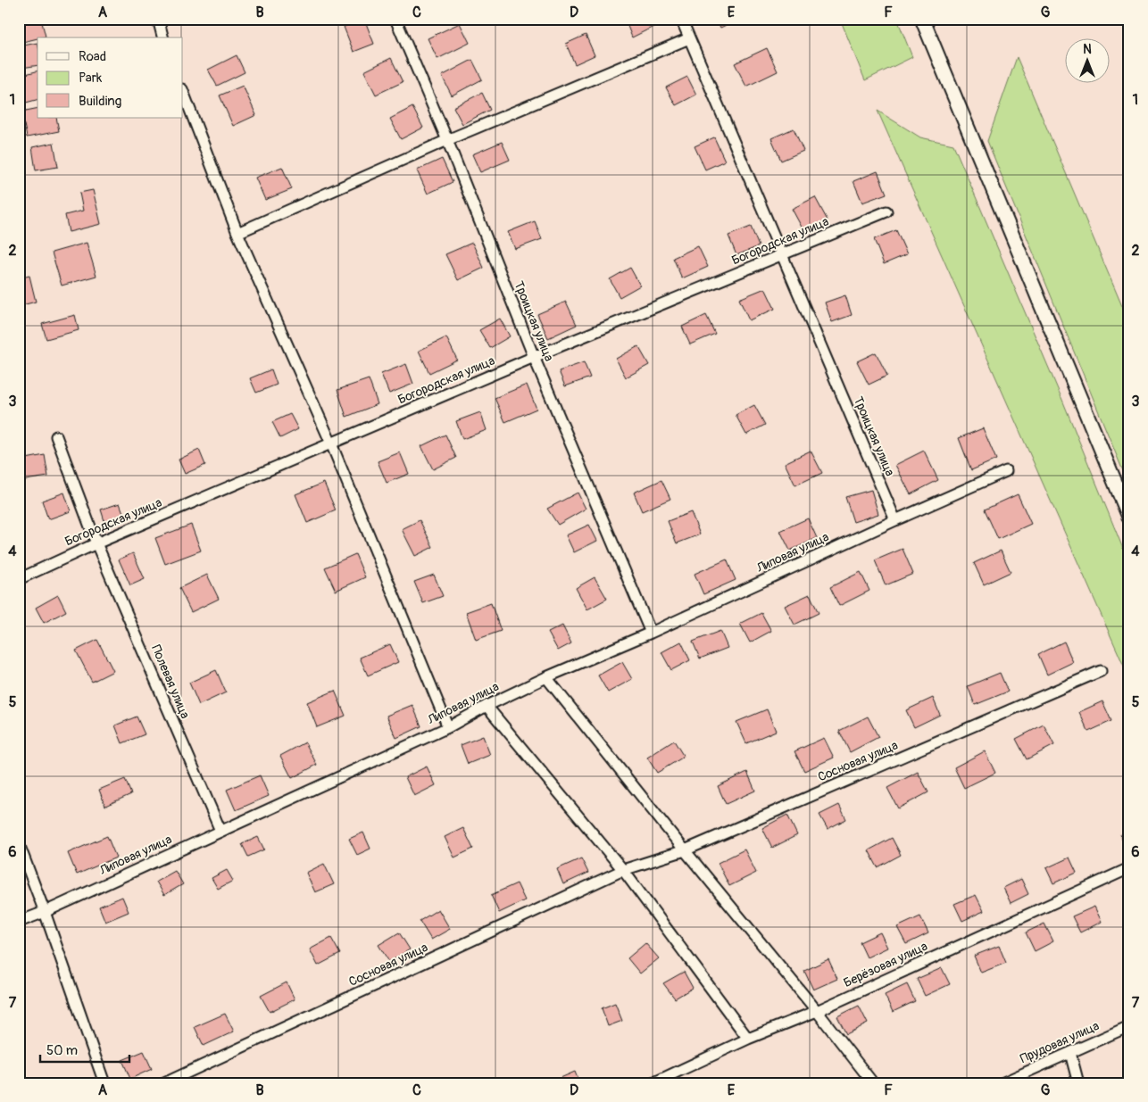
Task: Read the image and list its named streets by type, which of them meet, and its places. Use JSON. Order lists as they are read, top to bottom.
{
  "streets": {
    "street": [
      "Богородская улица",
      "Троицкая улица",
      "Липовая улица",
      "Полевая улица",
      "Сосновая улица",
      "Берёзовая улица",
      "Прудовая улица"
    ]
  },
  "crossings": [
    ["Богородская улица", "Троицкая улица"],
    ["Богородская улица", "Полевая улица"],
    ["Троицкая улица", "Липовая улица"],
    ["Липовая улица", "Полевая улица"]
  ],
  "legend": ["Road", "Park", "Building"],
  "scale_bar": "50 m",
  "north": "top",
  "grid": {
    "columns": [
      "A",
      "B",
      "C",
      "D",
      "E",
      "F",
      "G"
    ],
    "rows": [
      "1",
      "2",
      "3",
      "4",
      "5",
      "6",
      "7"
    ]
  }
}
